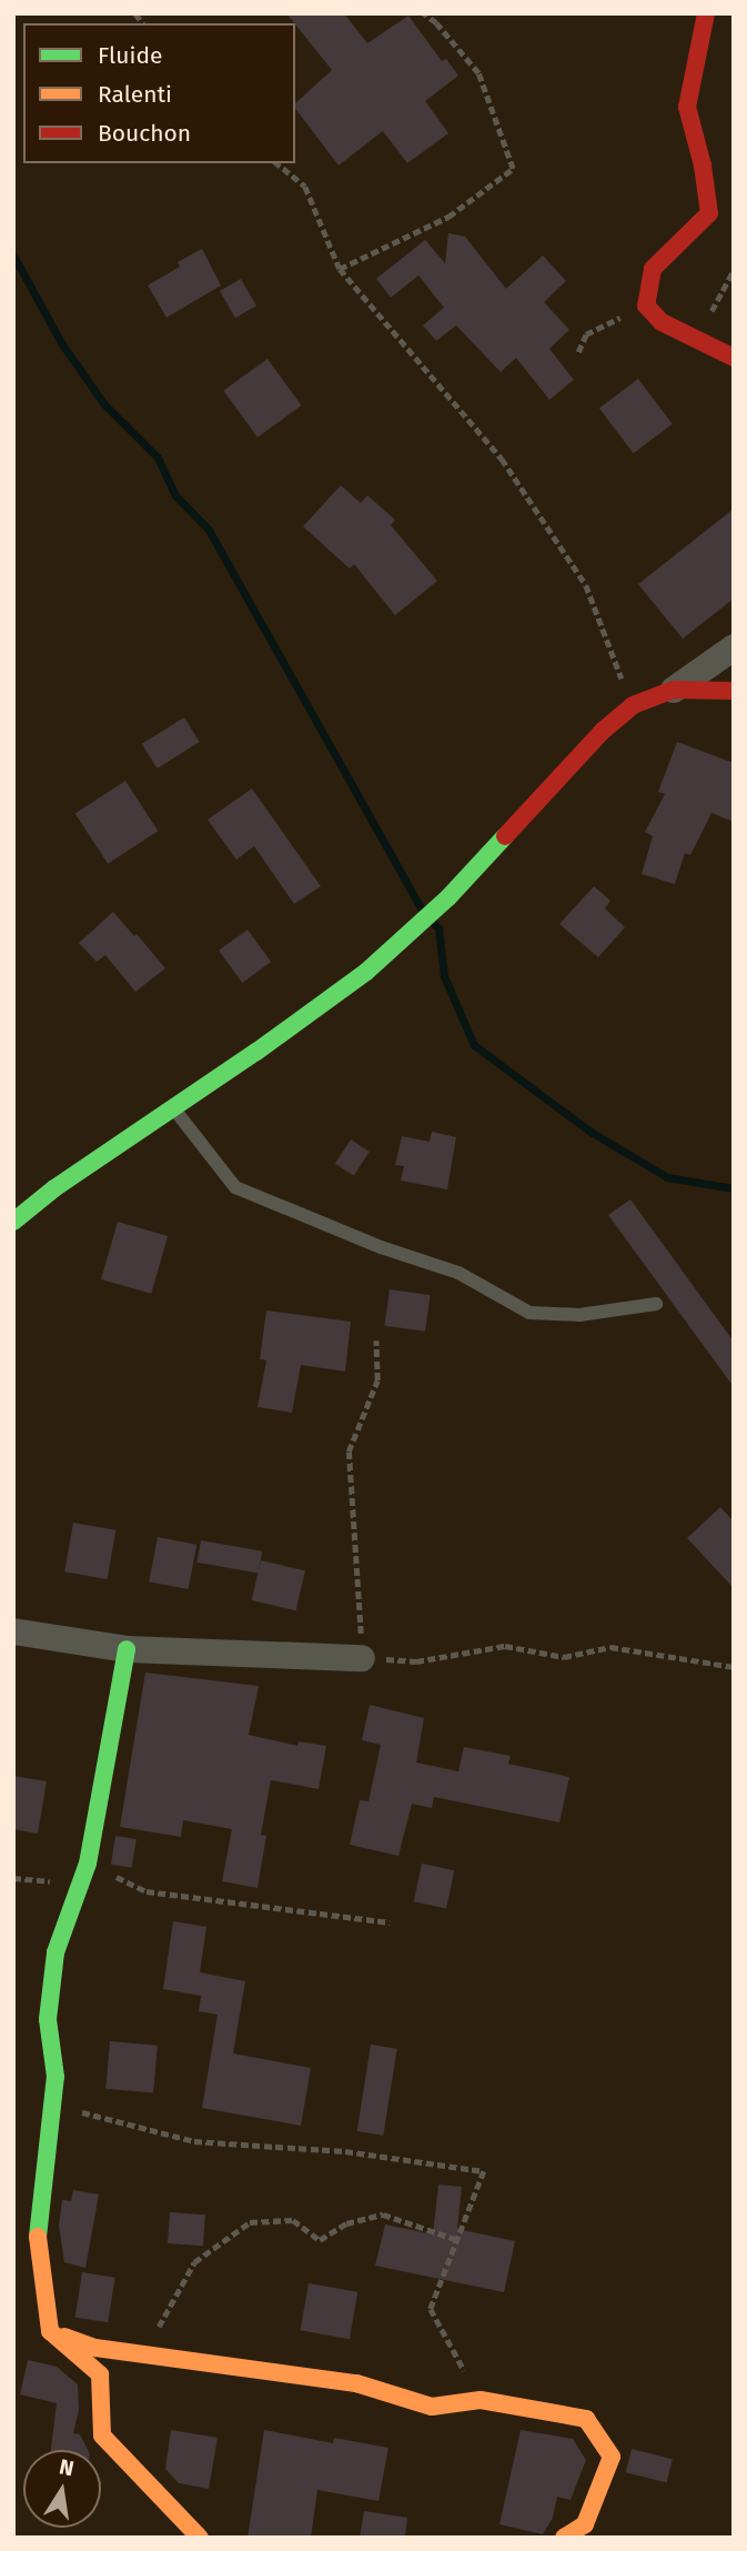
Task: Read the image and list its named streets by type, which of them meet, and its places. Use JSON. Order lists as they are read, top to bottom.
{
  "legend": ["Fluide", "Ralenti", "Bouchon"],
  "north": "top"
}
